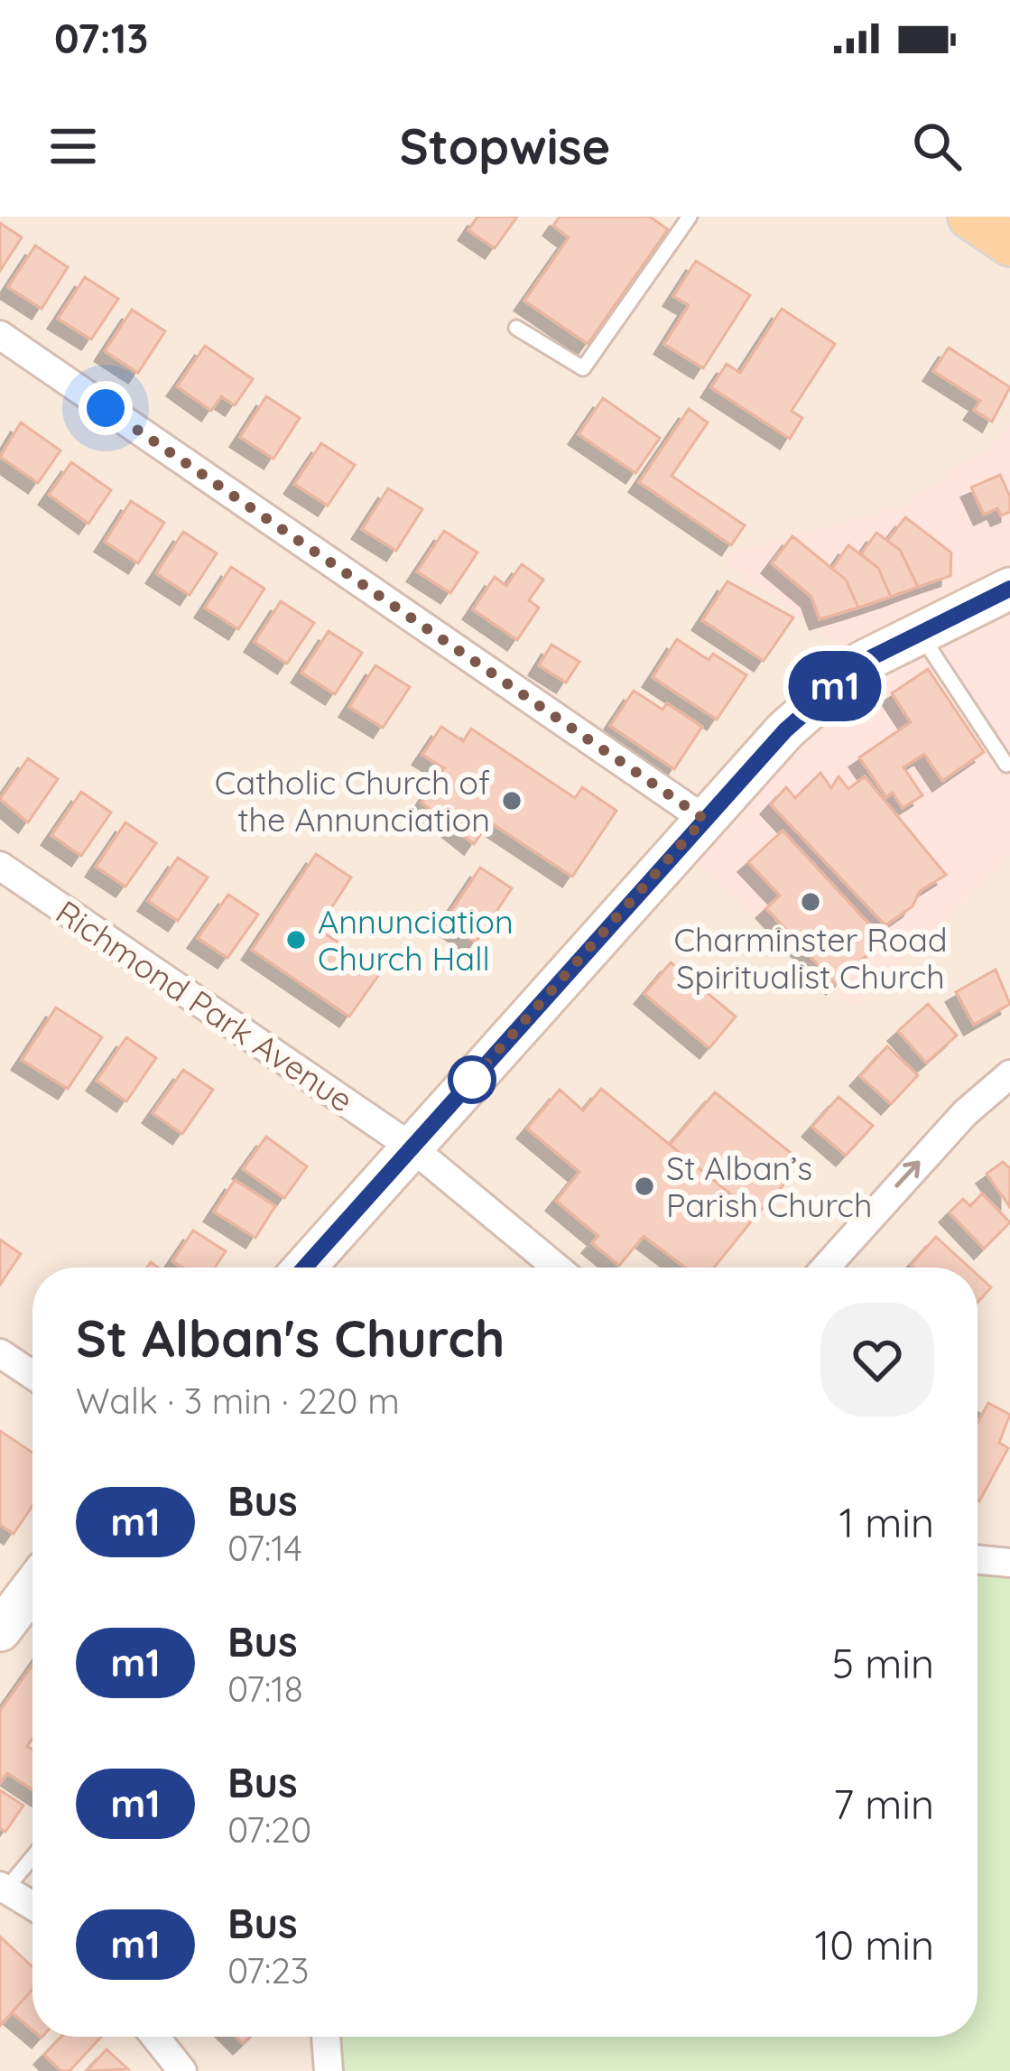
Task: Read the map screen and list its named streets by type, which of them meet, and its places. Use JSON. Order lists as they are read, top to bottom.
{
  "streets": {
    "street": ["Richmond Park Avenue"]
  },
  "places": [
    "Catholic Church of the Annunciation",
    "Charminster Road Spiritualist Church",
    "Annunciation Church Hall",
    "St Alban’s Parish Church"
  ],
  "lines": ["bus line m1"],
  "page": {
    "status": "07:13",
    "header": "Stopwise",
    "on_map": "m1",
    "heading": ["St Alban's Church", "Walk · 3 min · 220 m"],
    "list": [
      {
        "mark": "m1",
        "name": "Bus",
        "note": "07:14",
        "value": "1 min"
      },
      {
        "mark": "m1",
        "name": "Bus",
        "note": "07:18",
        "value": "5 min"
      },
      {
        "mark": "m1",
        "name": "Bus",
        "note": "07:20",
        "value": "7 min"
      },
      {
        "mark": "m1",
        "name": "Bus",
        "note": "07:23",
        "value": "10 min"
      }
    ]
  }
}
